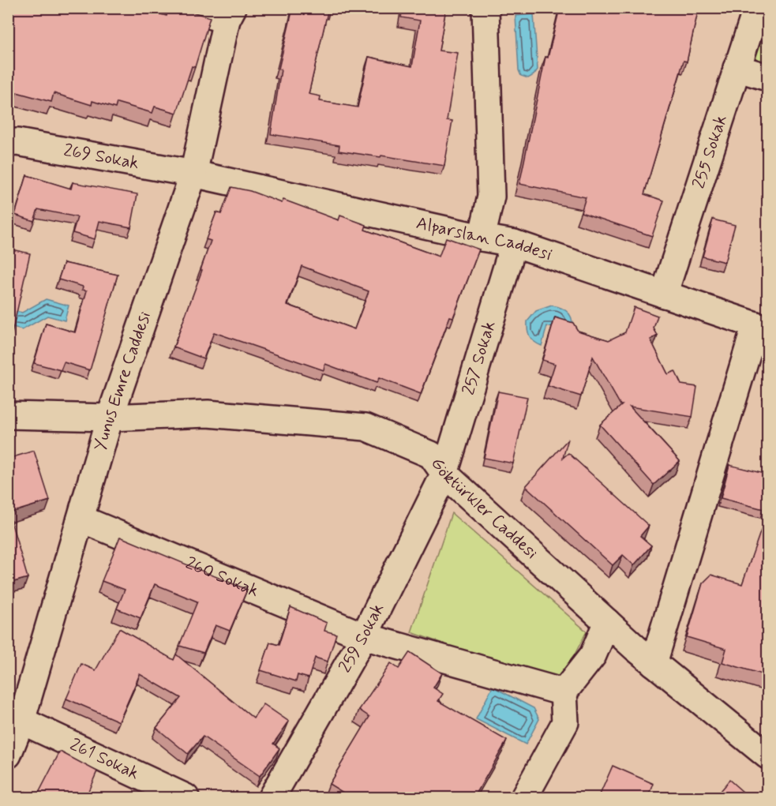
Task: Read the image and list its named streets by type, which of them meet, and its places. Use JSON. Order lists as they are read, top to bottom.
{
  "streets": {
    "street": [
      "255 Sokak",
      "269 Sokak",
      "Alparslan Caddesi",
      "257 Sokak",
      "Yunus Emre Caddesi",
      "Göktürkler Caddesi",
      "260 Sokak",
      "259 Sokak",
      "261 Sokak"
    ]
  },
  "crossings": [
    ["255 Sokak", "Alparslan Caddesi"],
    ["269 Sokak", "Alparslan Caddesi"],
    ["269 Sokak", "Yunus Emre Caddesi"],
    ["Alparslan Caddesi", "257 Sokak"],
    ["Alparslan Caddesi", "Yunus Emre Caddesi"],
    ["257 Sokak", "Göktürkler Caddesi"],
    ["257 Sokak", "259 Sokak"],
    ["Yunus Emre Caddesi", "Göktürkler Caddesi"],
    ["Yunus Emre Caddesi", "260 Sokak"],
    ["Yunus Emre Caddesi", "261 Sokak"],
    ["Göktürkler Caddesi", "259 Sokak"],
    ["260 Sokak", "259 Sokak"]
  ]
}
